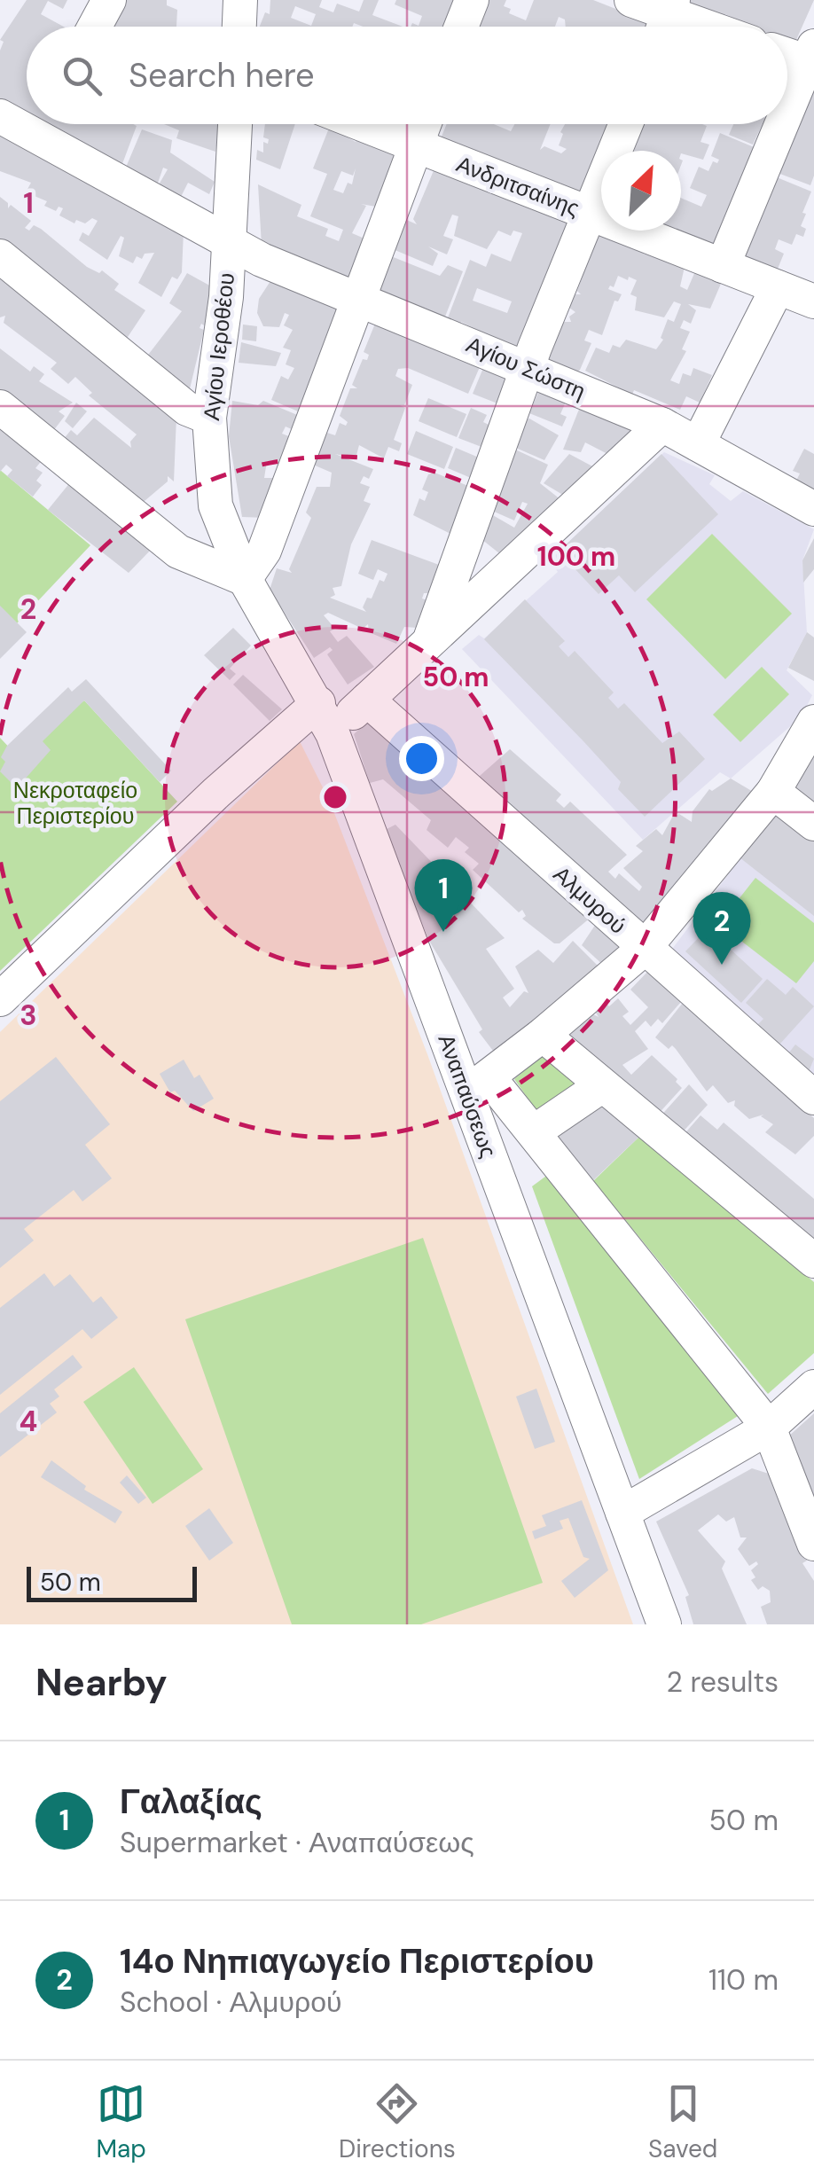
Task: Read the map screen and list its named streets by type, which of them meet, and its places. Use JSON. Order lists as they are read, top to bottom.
{
  "streets": {
    "street": [
      "Ανδριτσαίνης",
      "Αγίου Ιεροθέου",
      "Αγίου Σώστη",
      "Αλμυρού",
      "Αναπαύσεως"
    ]
  },
  "crossings": [
    ["Αγίου Ιεροθέου", "Αγίου Σώστη"],
    ["Αγίου Ιεροθέου", "Αναπαύσεως"]
  ],
  "parks": ["Νεκροταφείο Περιστερίου"],
  "scale_bar": "50 m",
  "north": "top right",
  "page": {
    "search": "Search here",
    "pins": ["1", "2"],
    "scale": "50 m",
    "heading": ["Nearby", "2 results"],
    "list": [
      {
        "mark": "1",
        "name": "Γαλαξίας",
        "note": "Supermarket · Αναπαύσεως",
        "value": "50 m"
      },
      {
        "mark": "2",
        "name": "14ο Νηπιαγωγείο Περιστερίου",
        "note": "School · Αλμυρού",
        "value": "110 m"
      }
    ],
    "nav": ["Map", "Directions", "Saved"]
  },
  "grid": {
    "rows": [
      "1",
      "2",
      "3",
      "4"
    ]
  },
  "rings": ["100 m", "50 m"]
}
